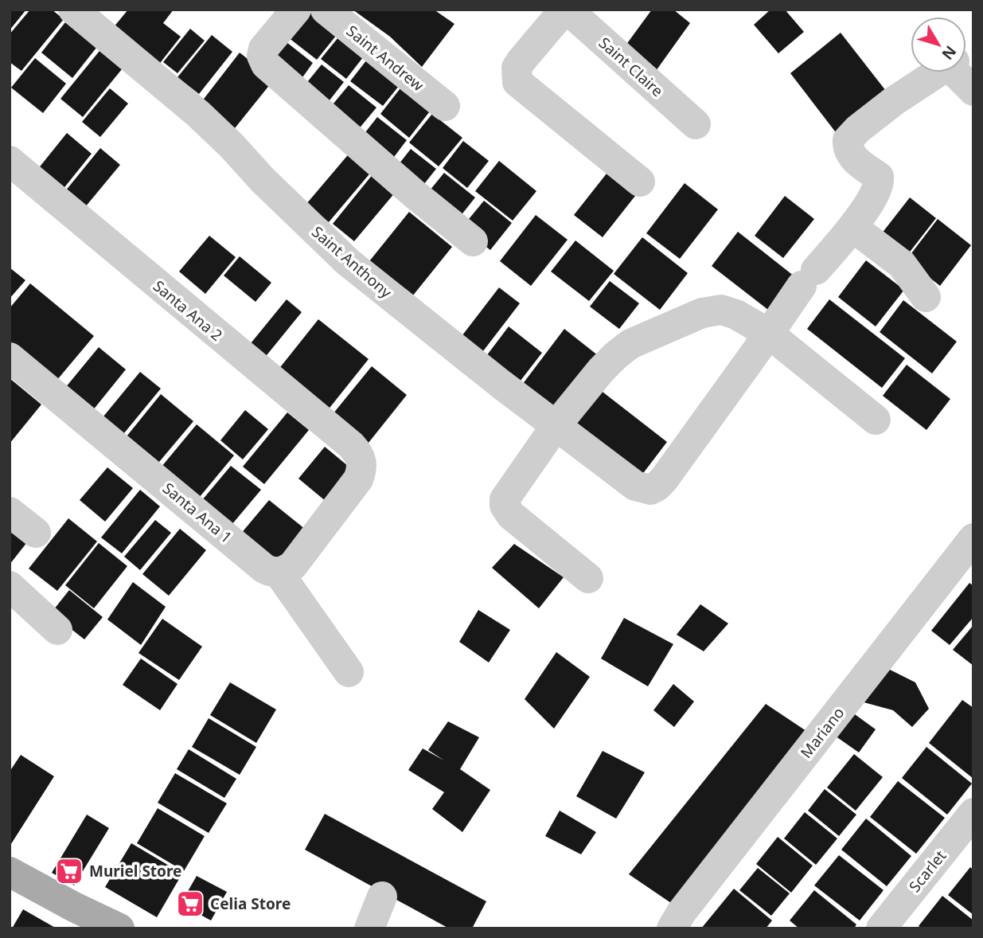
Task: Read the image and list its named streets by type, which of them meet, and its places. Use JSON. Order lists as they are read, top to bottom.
{
  "streets": {
    "street": [
      "Saint Andrew",
      "Saint Claire",
      "Saint Anthony",
      "Santa Ana 2",
      "Santa Ana 1",
      "Mariano",
      "Scarlet"
    ]
  },
  "crossings": [
    ["Santa Ana 2", "Santa Ana 1"]
  ],
  "places": {
    "supermarket": ["Muriel Store", "Celia Store"]
  },
  "north": "bottom right"
}
